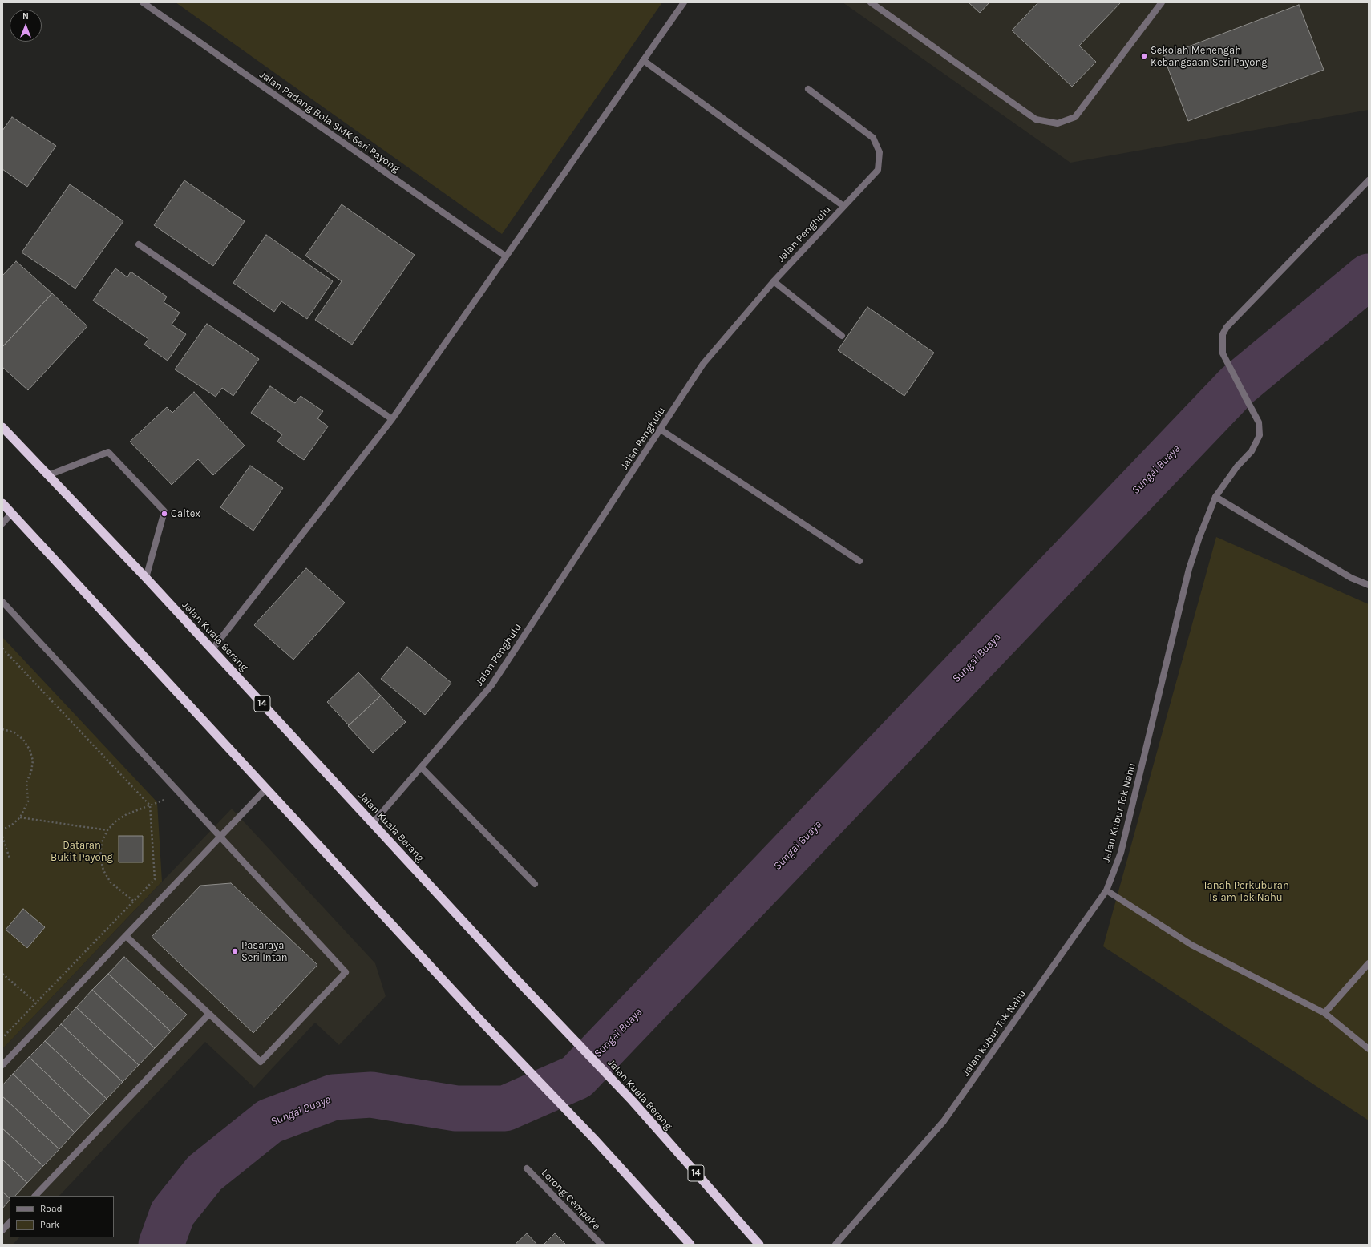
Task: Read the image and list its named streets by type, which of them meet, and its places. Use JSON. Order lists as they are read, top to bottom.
{
  "streets": {
    "highway": ["Jalan Kuala Berang", "14"],
    "street": [
      "Jalan Padang Bola SMK Seri Payong",
      "Jalan Penghulu",
      "Jalan Kubur Tok Nahu",
      "Lorong Cempaka"
    ]
  },
  "crossings": [
    ["Jalan Penghulu", "Jalan Kuala Berang"]
  ],
  "water": ["Sungai Buaya"],
  "parks": ["Dataran Bukit Payong", "Tanah Perkuburan Islam Tok Nahu"],
  "places": ["Sekolah Menengah Kebangsaan Seri Payong", "Caltex", "Pasaraya Seri Intan"],
  "legend": ["Road", "Park"],
  "north": "top"
}
